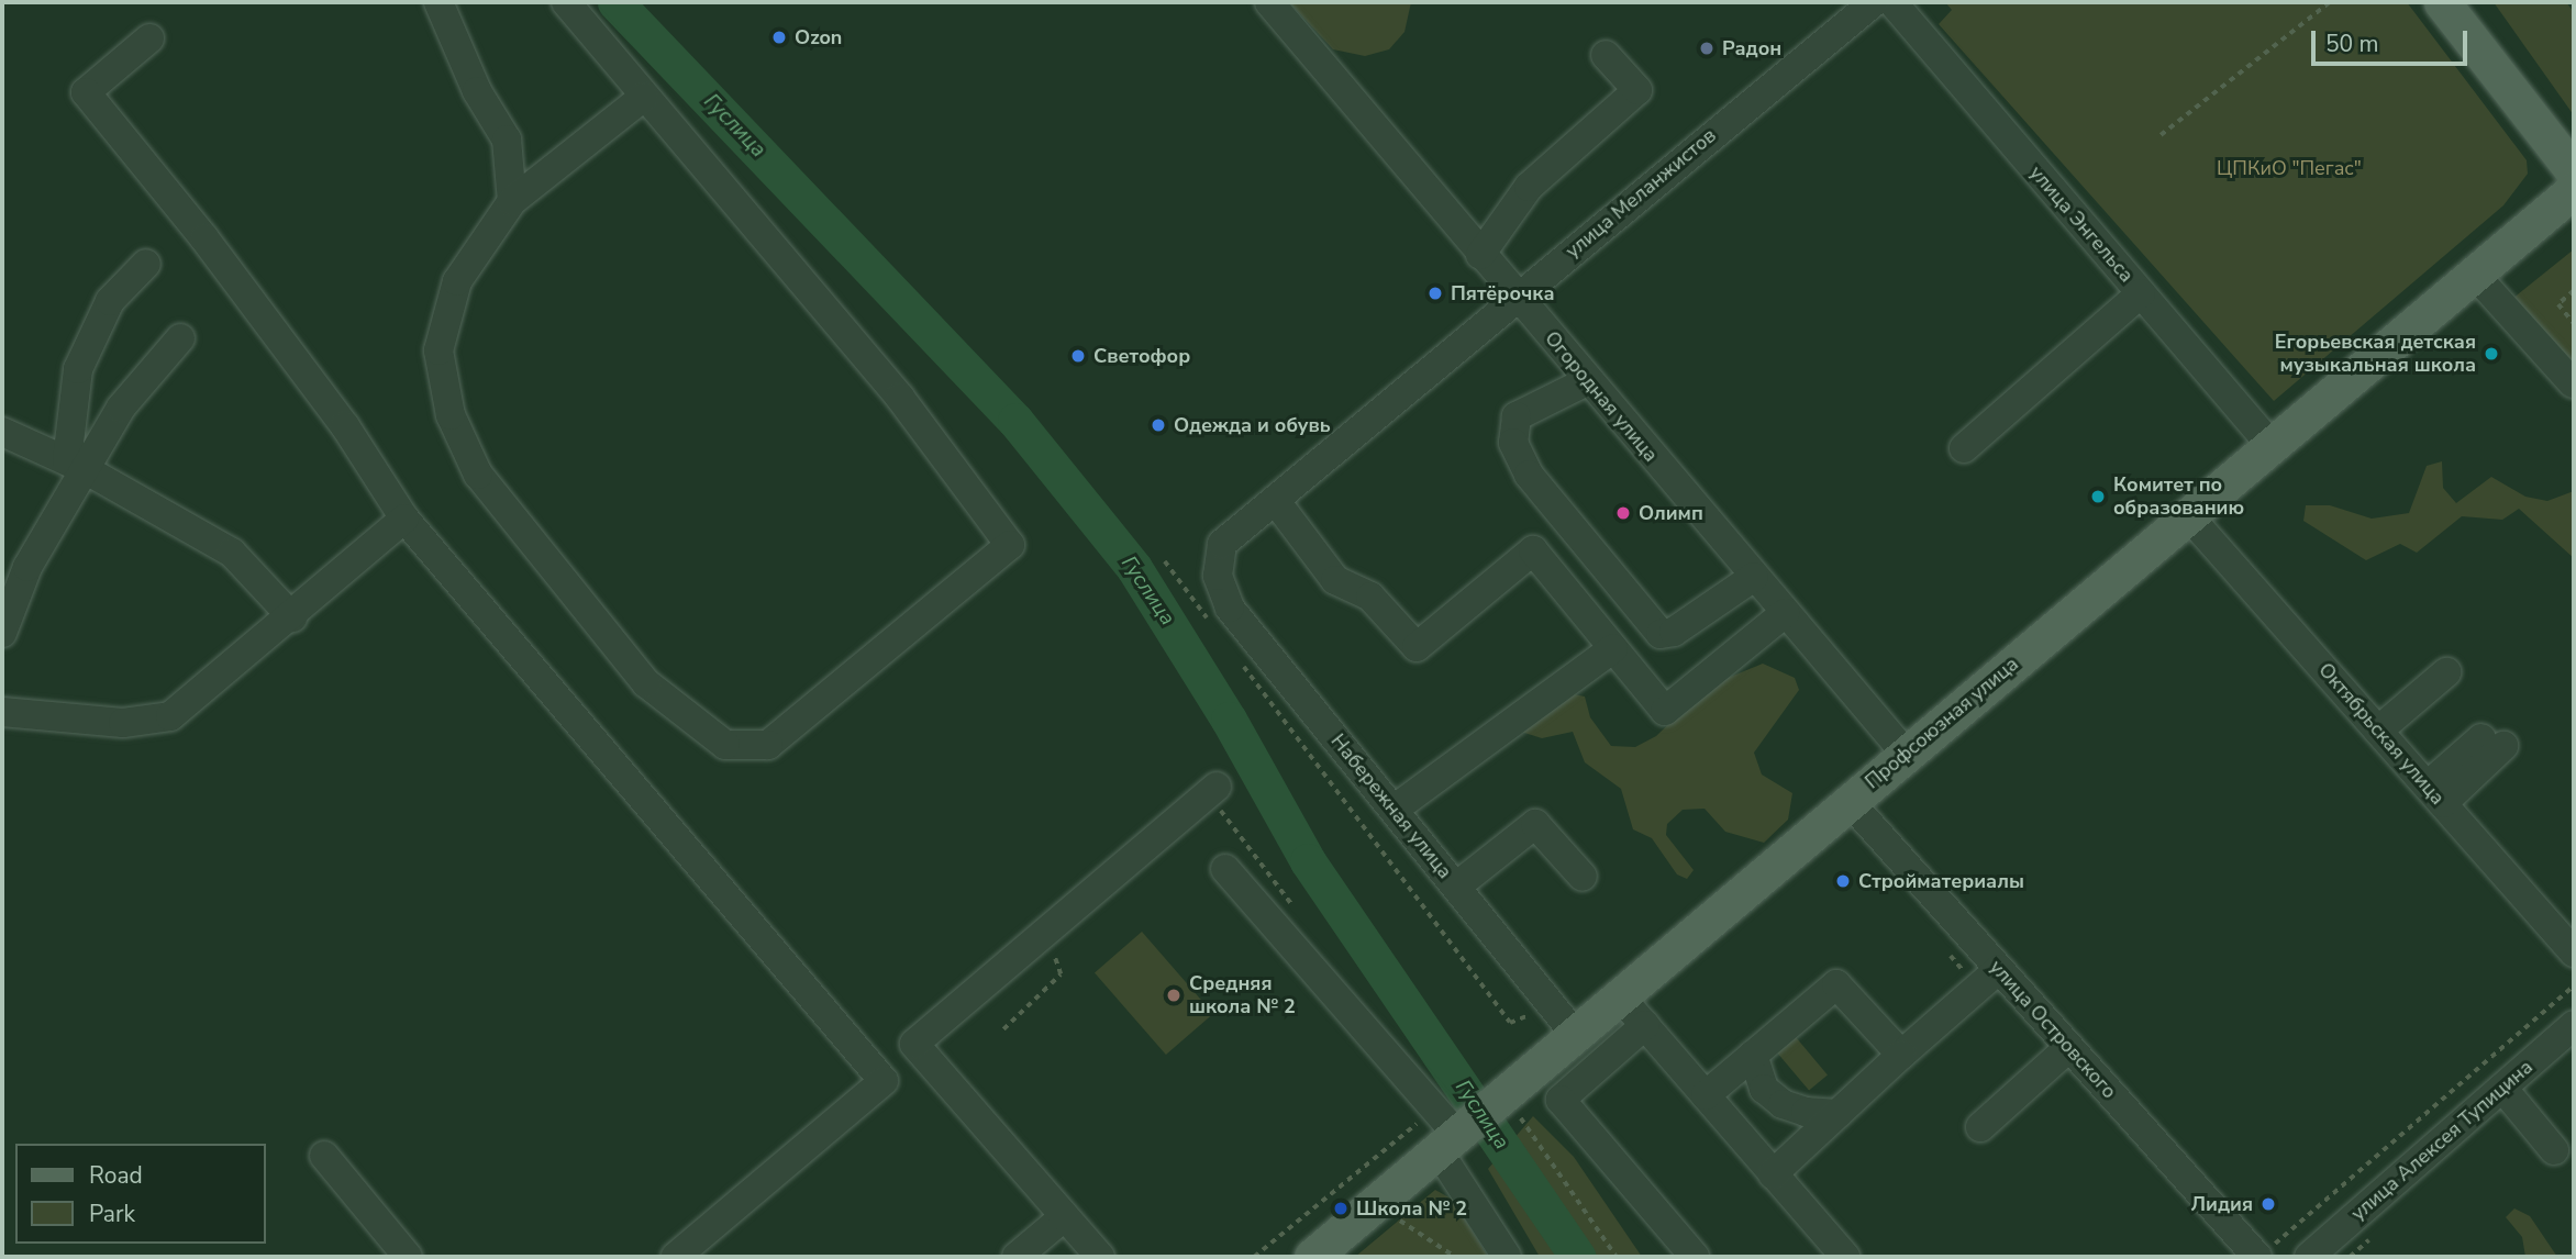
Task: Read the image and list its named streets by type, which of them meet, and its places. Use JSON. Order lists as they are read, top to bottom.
{
  "streets": {
    "main road": ["Профсоюзная улица"],
    "street": [
      "улица Меланжистов",
      "улица Энгельса",
      "Огородная улица",
      "Октябрьская улица",
      "Набережная улица",
      "улица Островского",
      "улица Алексея Тупицина"
    ]
  },
  "crossings": [
    ["улица Меланжистов", "Огородная улица"],
    ["улица Меланжистов", "Набережная улица"],
    ["улица Энгельса", "Профсоюзная улица"],
    ["Огородная улица", "Профсоюзная улица"],
    ["Профсоюзная улица", "Октябрьская улица"],
    ["Профсоюзная улица", "Набережная улица"],
    ["Профсоюзная улица", "улица Островского"]
  ],
  "water": ["Гуслица"],
  "parks": ["ЦПКиО \"Пегас\""],
  "places": [
    "Ozon",
    "Радон",
    "Пятёрочка",
    "Егорьевская детская музыкальная школа",
    "Светофор",
    "Одежда и обувь",
    "Комитет по образованию",
    "Олимп",
    "Стройматериалы",
    "Средняя школа № 2",
    "Лидия",
    "Школа № 2"
  ],
  "legend": ["Road", "Park"],
  "scale_bar": "50 m"
}
